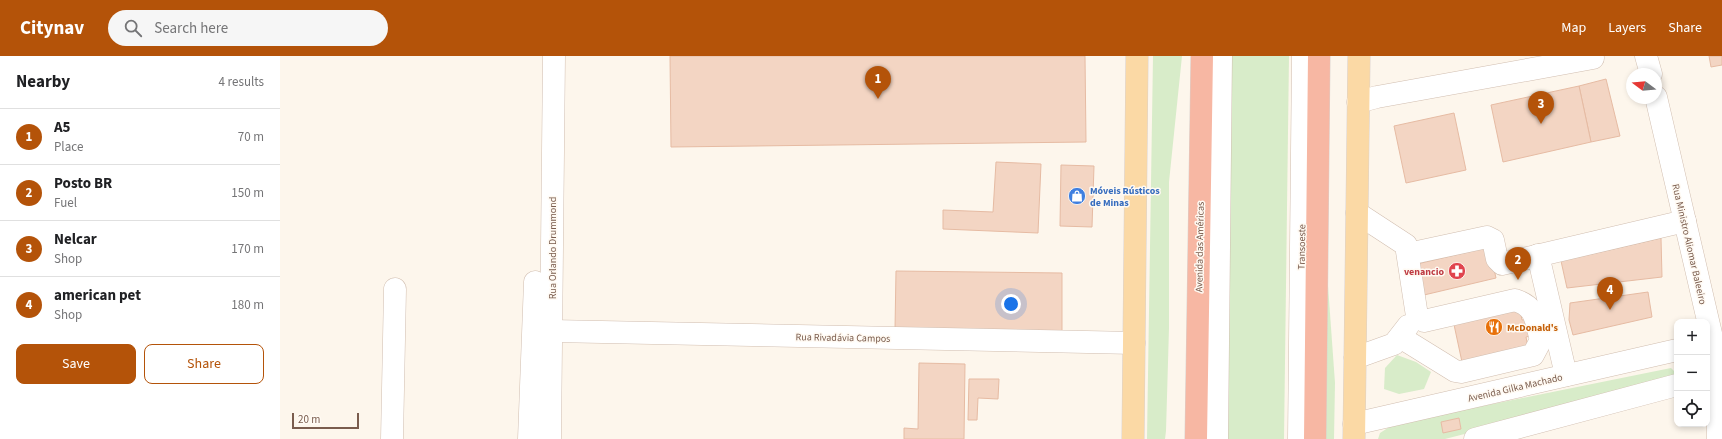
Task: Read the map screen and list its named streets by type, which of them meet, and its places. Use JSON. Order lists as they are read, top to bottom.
{
  "streets": {
    "highway": ["Avenida das Américas"],
    "street": [
      "Rua Ministro Aliomar Baleeiro",
      "Transoeste",
      "Rua Orlando Drummond",
      "Rua Rivadávia Campos",
      "Avenida Gilka Machado"
    ]
  },
  "crossings": [
    ["Rua Orlando Drummond", "Rua Rivadávia Campos"]
  ],
  "places": {
    "shop": ["Móveis Rústicos de Minas"],
    "pharmacy": ["venancio"],
    "restaurant": ["McDonald's"]
  },
  "scale_bar": "20 m",
  "north": "left",
  "page": {
    "header": "Citynav",
    "search": "Search here",
    "nav": ["Map", "Layers", "Share"],
    "heading": ["Nearby", "4 results"],
    "pins": [
      "1",
      "3",
      "2",
      "4"
    ],
    "list": [
      {
        "mark": "1",
        "name": "A5",
        "note": "Place",
        "value": "70 m"
      },
      {
        "mark": "2",
        "name": "Posto BR",
        "note": "Fuel",
        "value": "150 m"
      },
      {
        "mark": "3",
        "name": "Nelcar",
        "note": "Shop",
        "value": "170 m"
      },
      {
        "mark": "4",
        "name": "american pet",
        "note": "Shop",
        "value": "180 m"
      }
    ],
    "map_buttons": ["+", "−"],
    "buttons": ["Save", "Share"],
    "scale": "20 m"
  }
}
